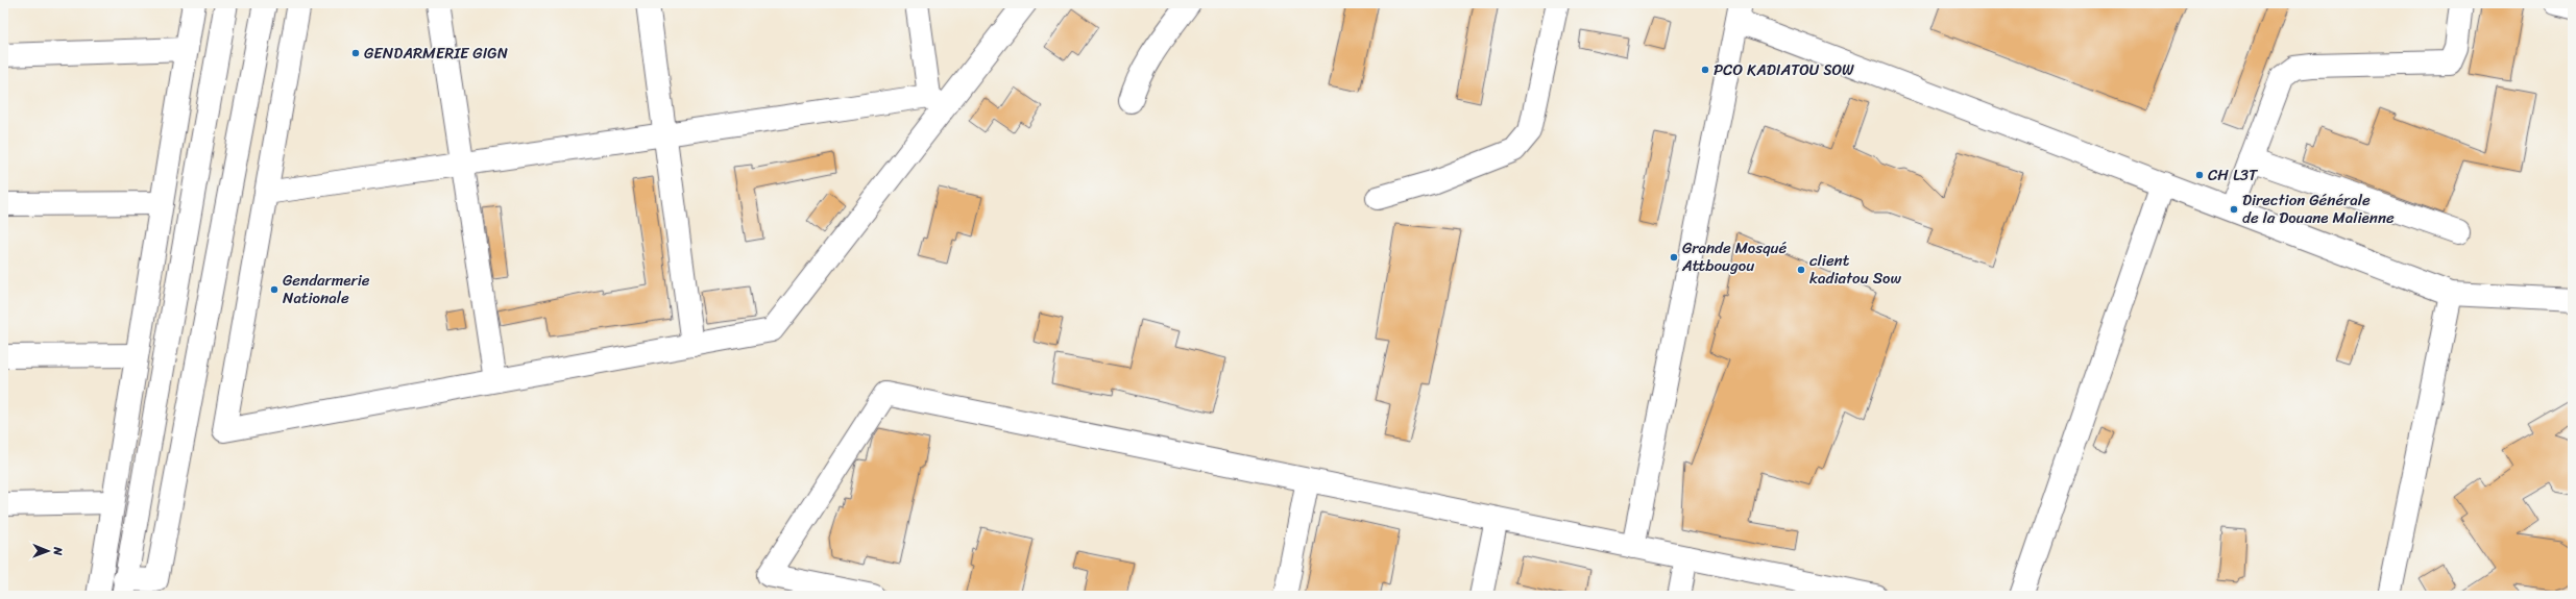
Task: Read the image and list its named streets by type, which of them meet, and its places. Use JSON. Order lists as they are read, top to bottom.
{
  "places": [
    "GENDARMERIE GIGN",
    "PCO KADIATOU SOW",
    "CH L3T",
    "Direction Générale de la Douane Malienne",
    "Grande Mosqué Attbougou",
    "client kadiatou Sow",
    "Gendarmerie Nationale"
  ],
  "north": "right"
}
